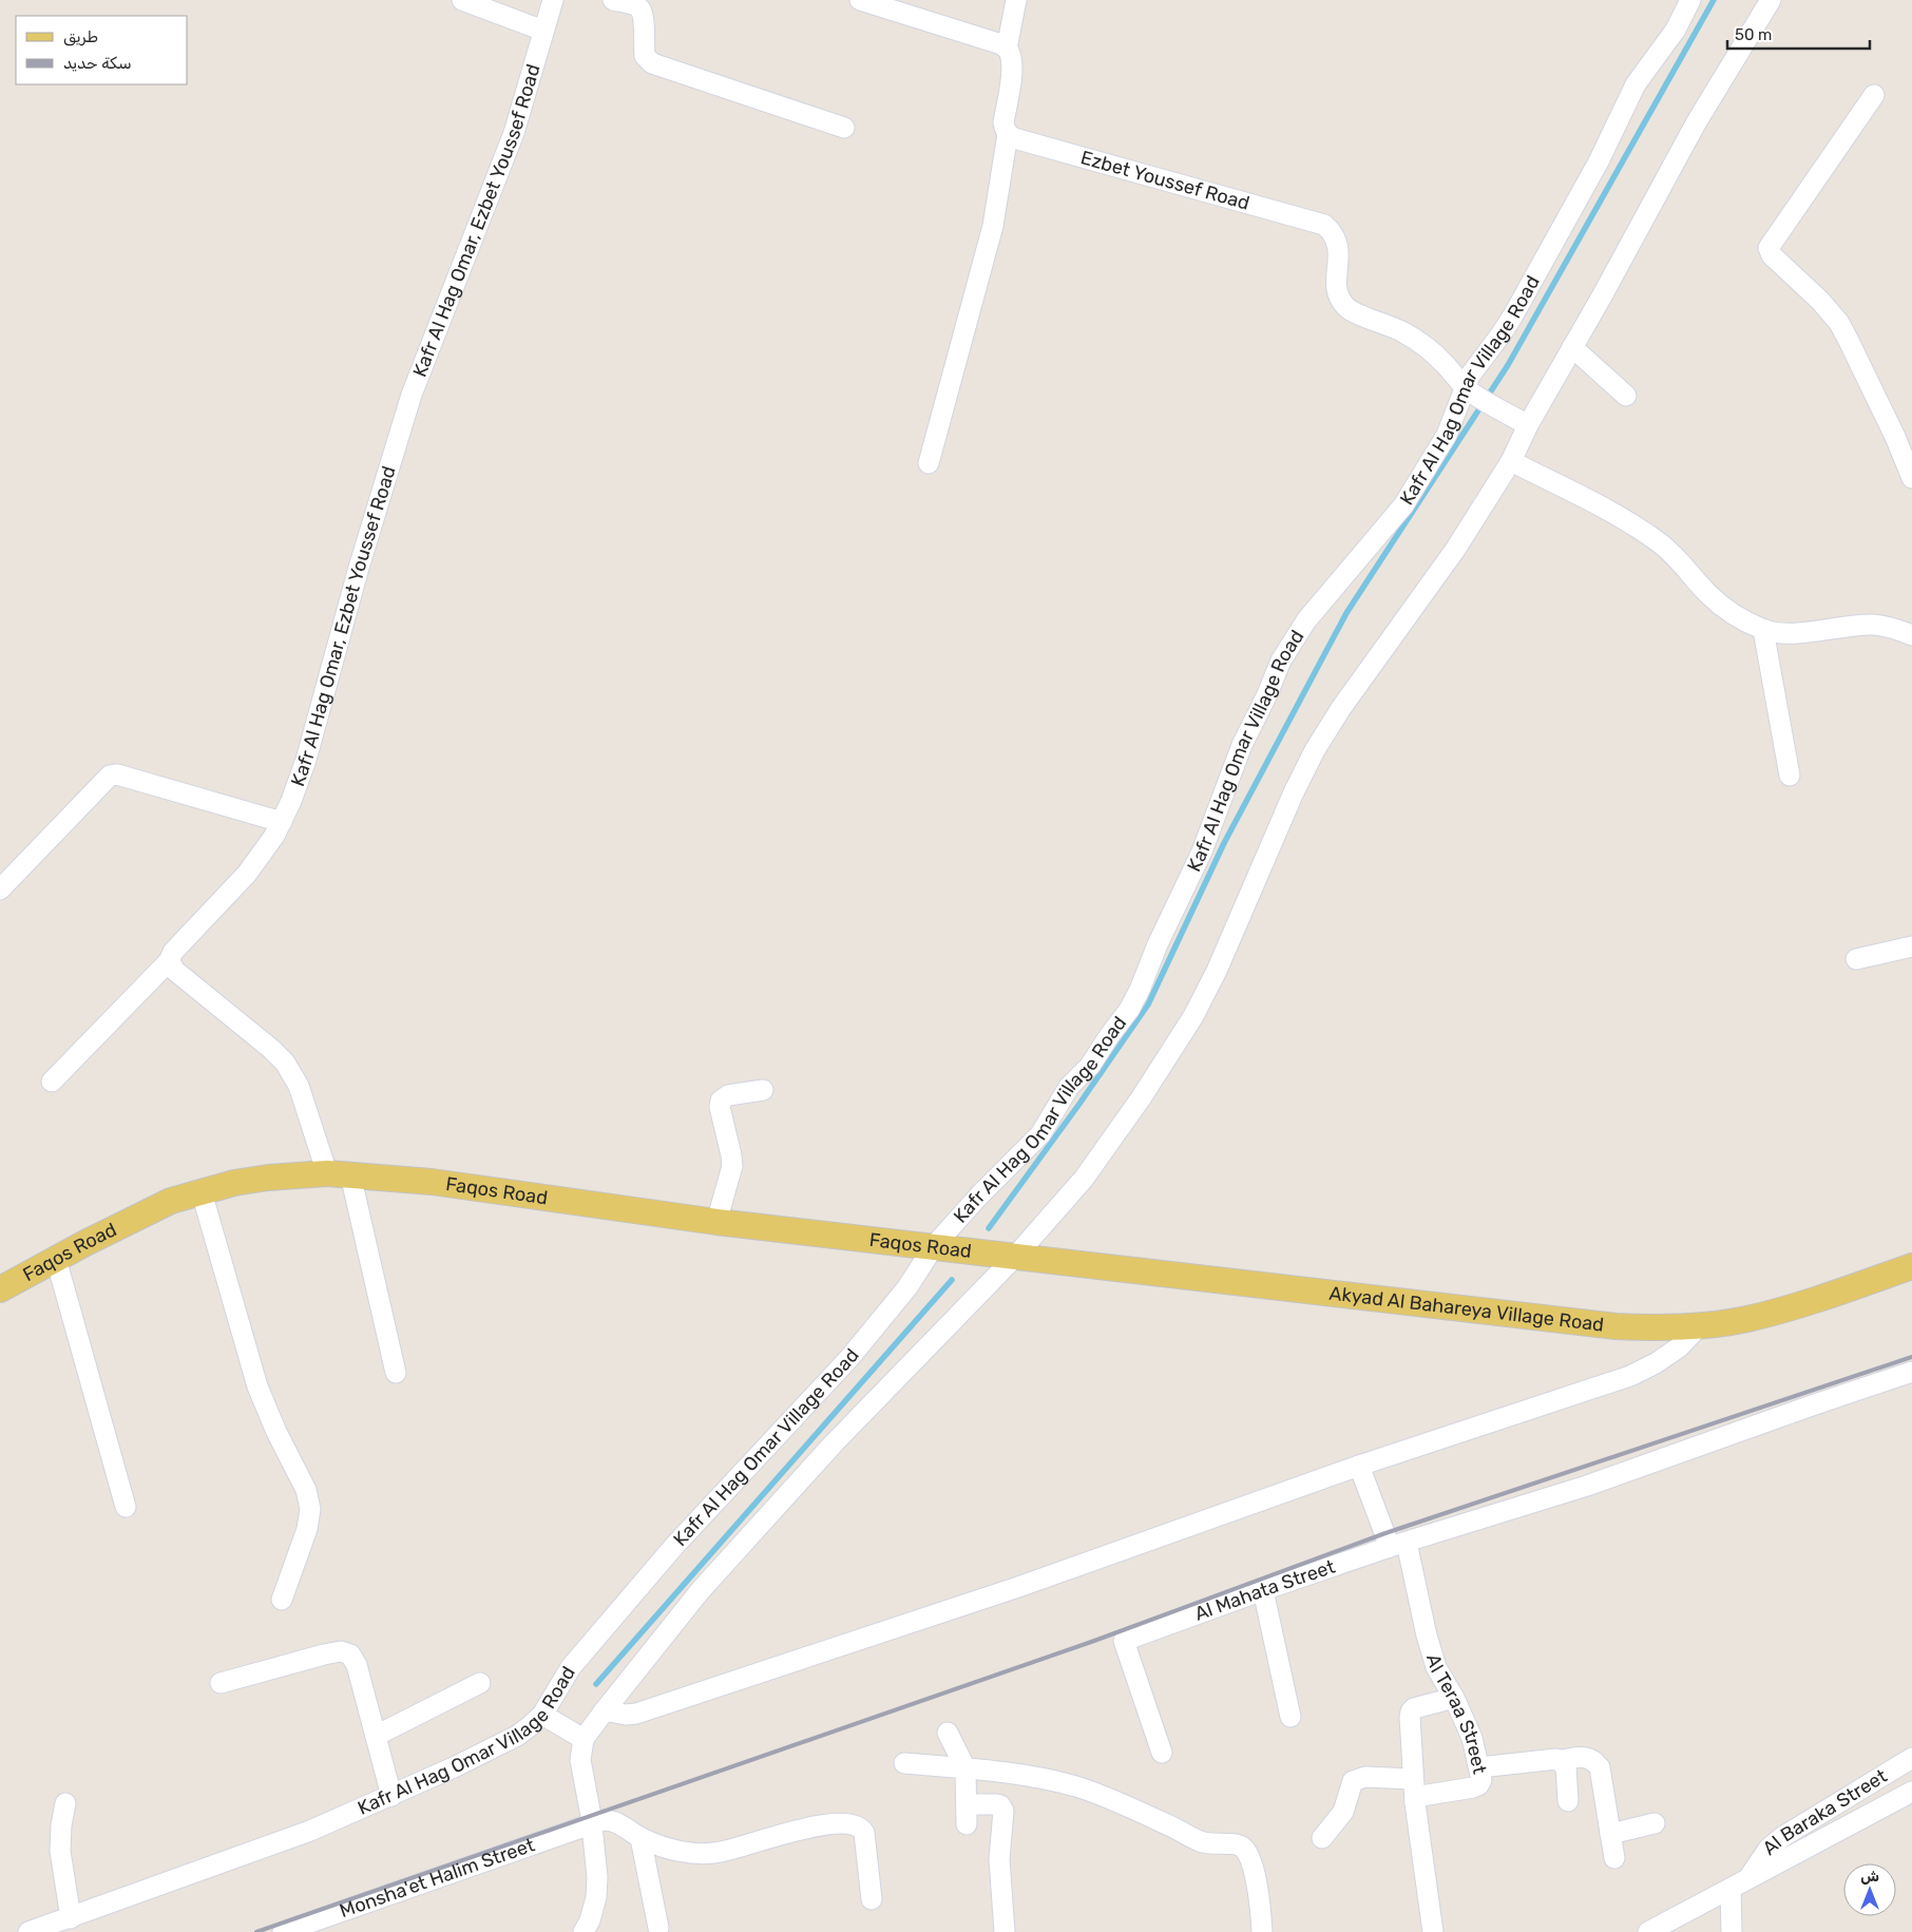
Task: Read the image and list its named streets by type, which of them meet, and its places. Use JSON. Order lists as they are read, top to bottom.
{
  "streets": {
    "main road": ["Faqos Road", "Akyad Al Bahareya Village Road"],
    "street": [
      "Ezbet Youssef Road",
      "Kafr Al Hag Omar, Ezbet Youssef Road",
      "Kafr Al Hag Omar Village Road",
      "Al Mahata Street",
      "Al Teraa Street",
      "Al Baraka Street",
      "Monsha'et Halim Street"
    ]
  },
  "crossings": [
    ["Ezbet Youssef Road", "Kafr Al Hag Omar Village Road"],
    ["Kafr Al Hag Omar Village Road", "Faqos Road"],
    ["Faqos Road", "Akyad Al Bahareya Village Road"],
    ["Al Mahata Street", "Al Teraa Street"]
  ],
  "legend": ["طريق", "سكة حديد"],
  "scale_bar": "50 m",
  "north": "top"
}
